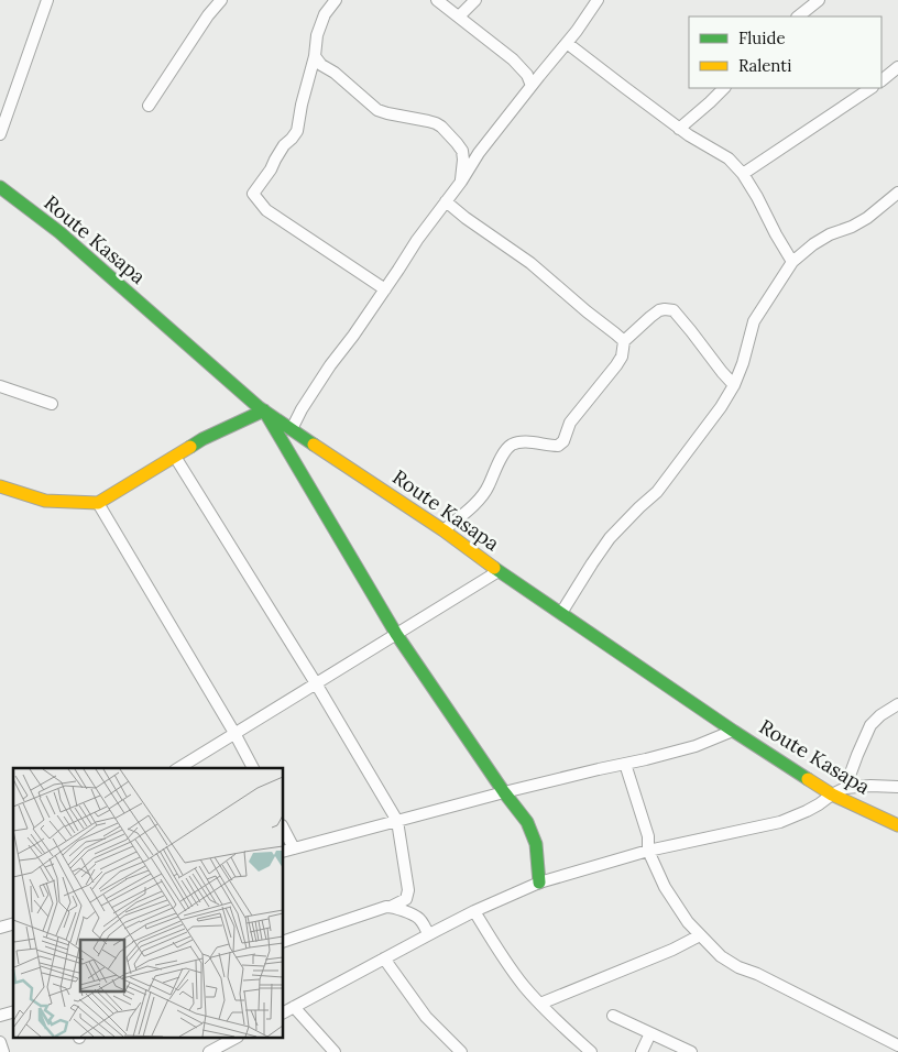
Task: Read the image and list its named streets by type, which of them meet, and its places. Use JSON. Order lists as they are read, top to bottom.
{
  "streets": {
    "main road": ["Route Kasapa"]
  },
  "legend": ["Fluide", "Ralenti"]
}
